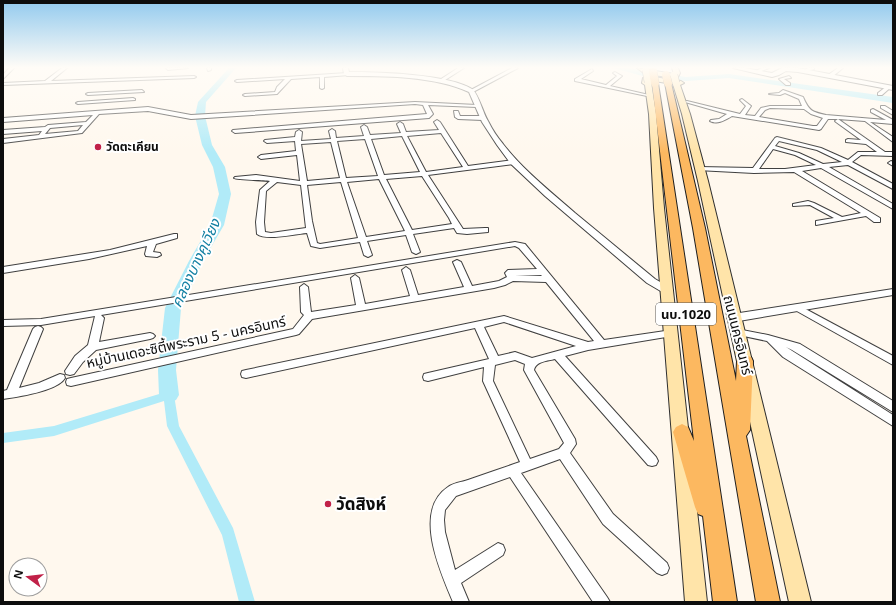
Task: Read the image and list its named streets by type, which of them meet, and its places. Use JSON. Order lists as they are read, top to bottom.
{
  "streets": {
    "main road": ["นบ.1020", "ถนนนครอินทร์"],
    "street": ["หมู่บ้านเดอะซิตี้พระราม 5 - นครอินทร์"]
  },
  "water": ["คลองบางคูเวียง"],
  "places": ["วัดตะเคียน", "วัดสิงห์"],
  "north": "left"
}
